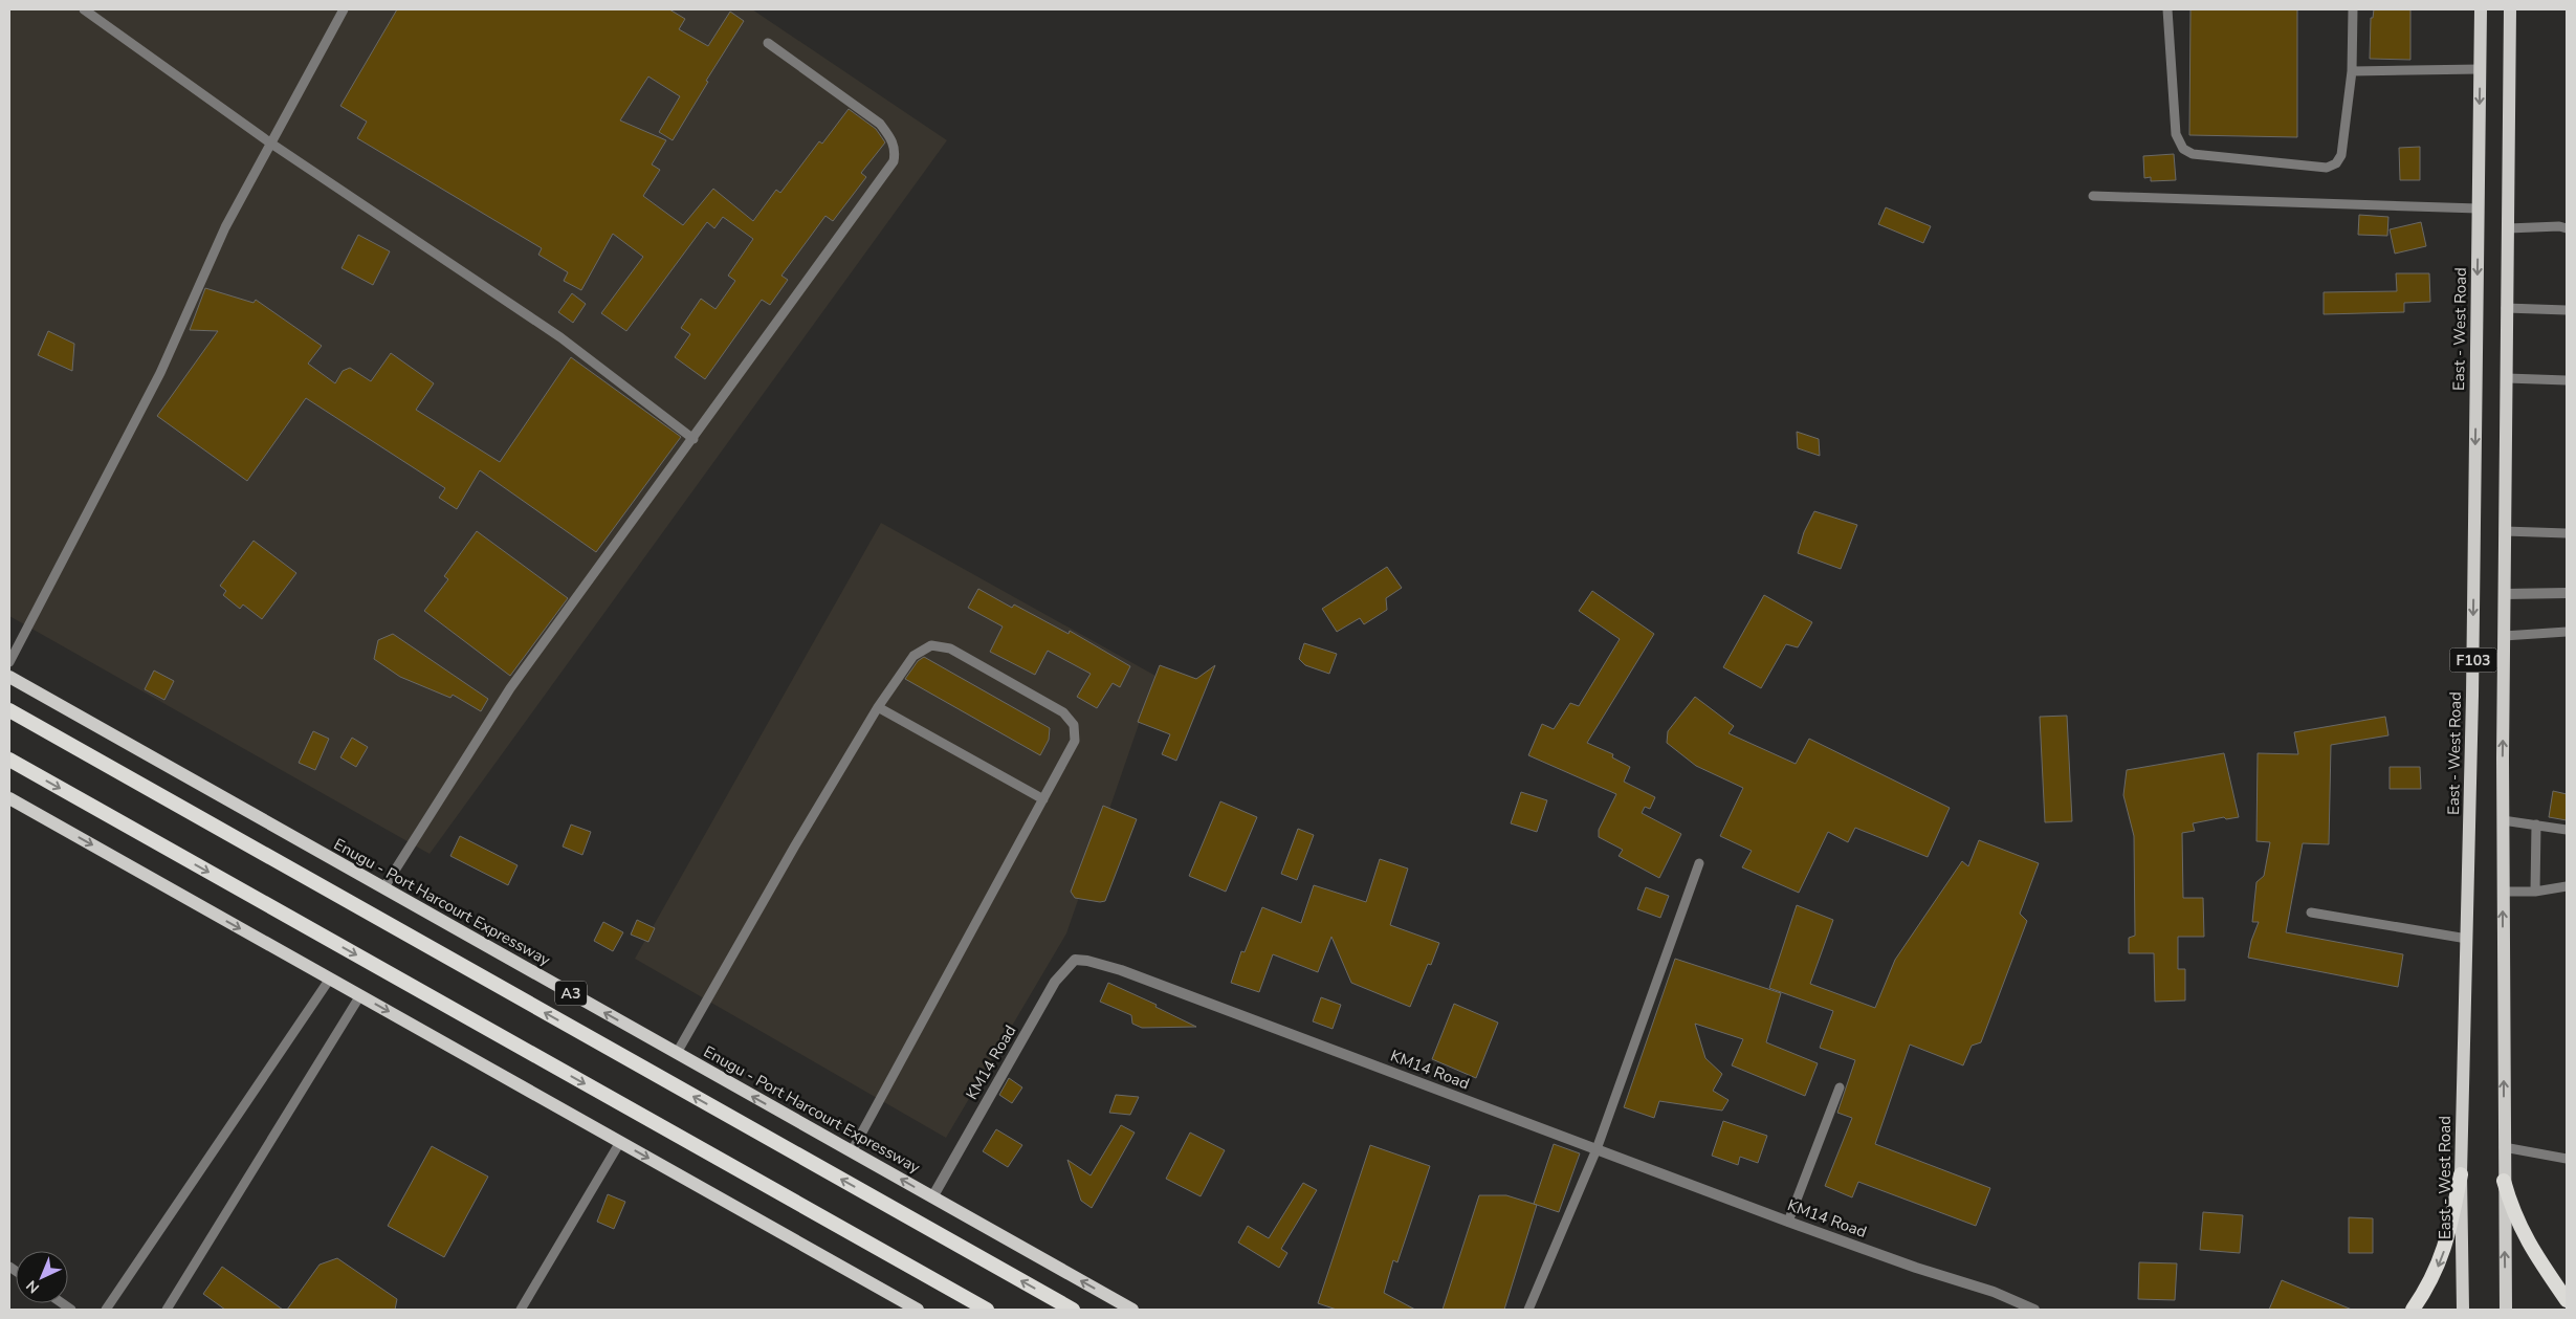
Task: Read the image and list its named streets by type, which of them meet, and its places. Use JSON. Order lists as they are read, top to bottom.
{
  "streets": {
    "highway": ["A3"],
    "main road": ["East - West Road", "F103", "Enugu - Port Harcourt Expressway"],
    "street": ["KM14 Road"]
  },
  "crossings": [
    ["Enugu - Port Harcourt Expressway", "KM14 Road"]
  ],
  "north": "bottom left"
}
